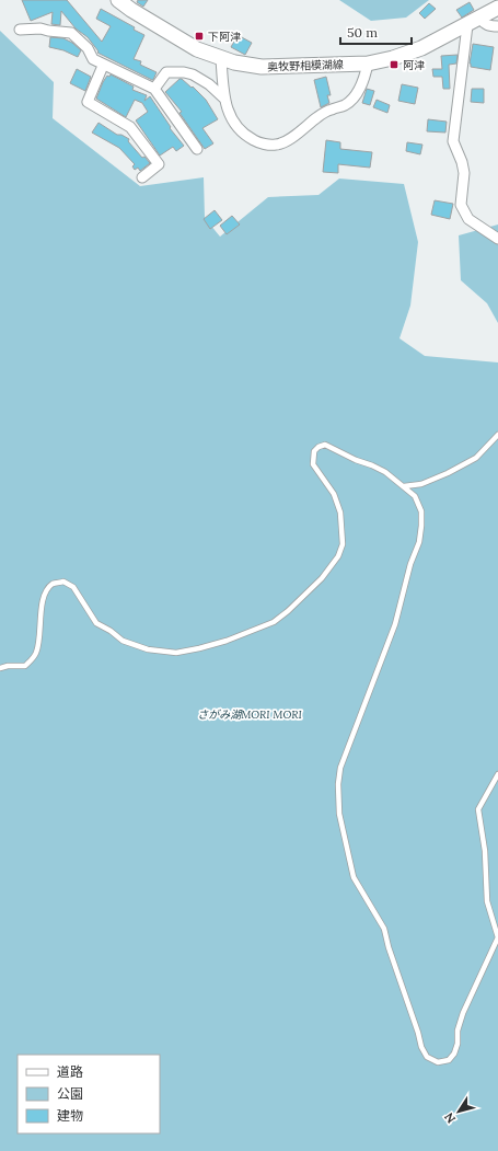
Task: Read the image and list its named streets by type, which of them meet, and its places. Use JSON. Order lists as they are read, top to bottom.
{
  "streets": {
    "main road": ["奥牧野相模湖線"]
  },
  "parks": ["さがみ湖MORI MORI"],
  "places": {
    "transit": ["下阿津", "阿津"]
  },
  "legend": ["道路", "公園", "建物"],
  "scale_bar": "50 m",
  "north": "bottom left"
}
